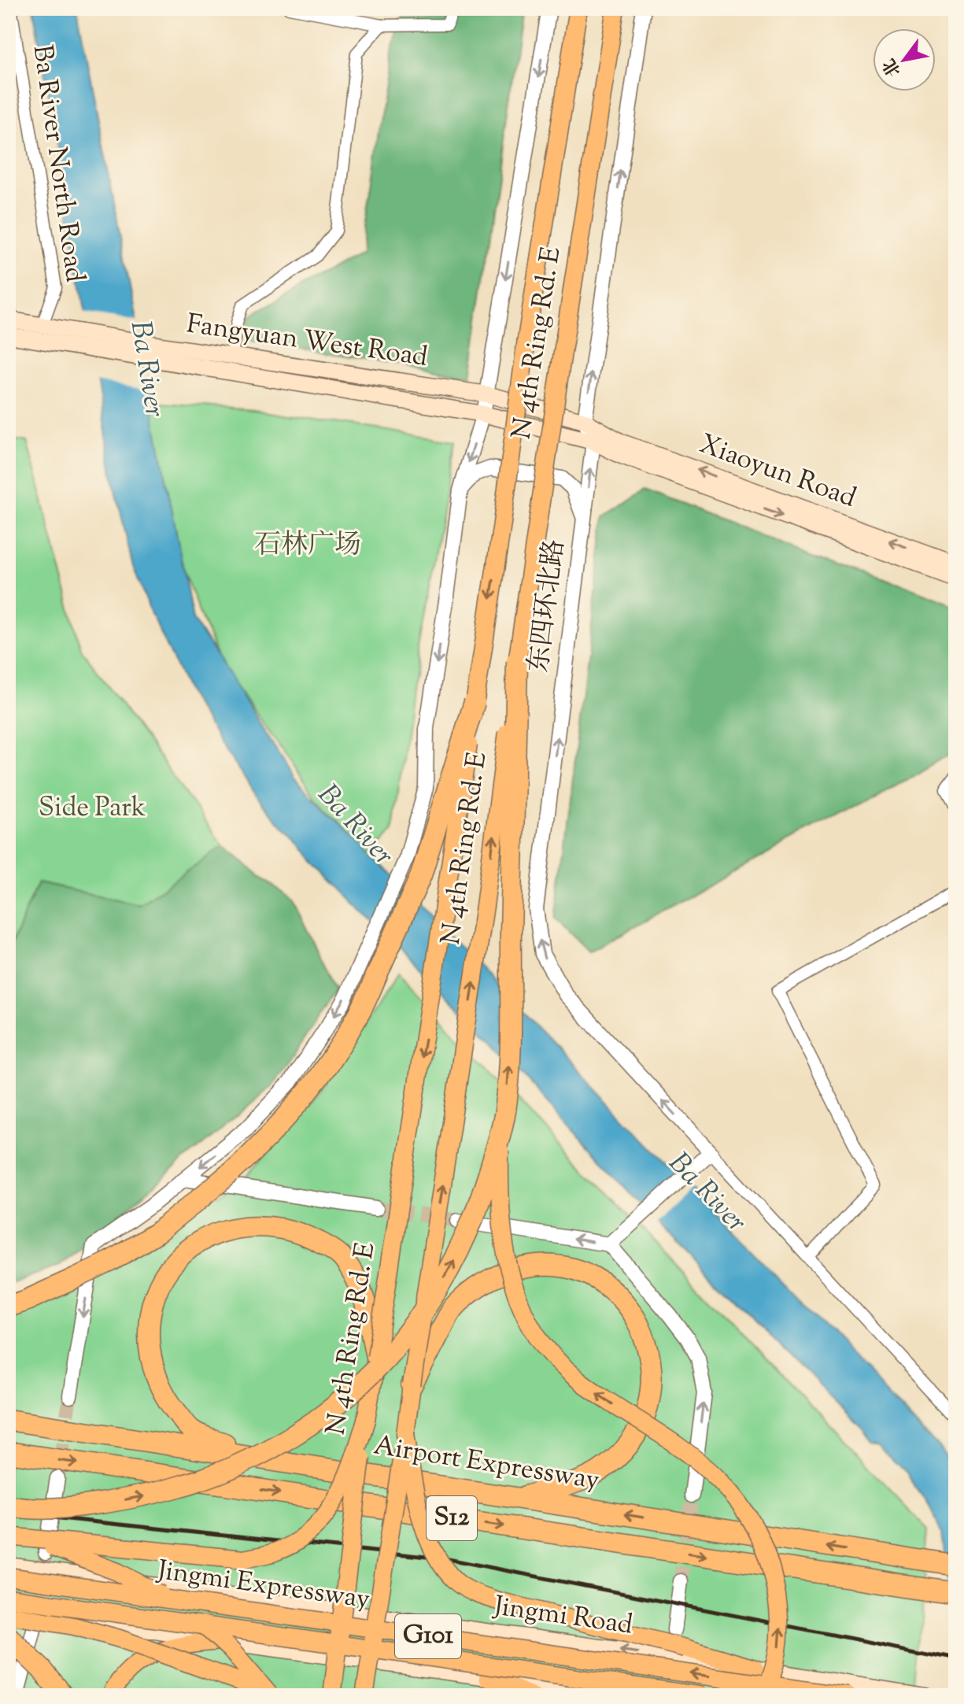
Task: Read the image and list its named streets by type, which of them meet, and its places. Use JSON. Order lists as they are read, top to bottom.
{
  "streets": {
    "highway": [
      "N 4th Ring Rd. E",
      "东四环北路",
      "Airport Expressway",
      "S12",
      "Jingmi Expressway",
      "G101"
    ],
    "main road": ["Fangyuan West Road", "Xiaoyun Road", "Jingmi Road"],
    "street": ["Ba River North Road"]
  },
  "crossings": [
    ["Ba River North Road", "Fangyuan West Road"],
    ["Fangyuan West Road", "Xiaoyun Road"],
    ["Fangyuan West Road", "东四环北路"],
    ["N 4th Ring Rd. E", "东四环北路"],
    ["Xiaoyun Road", "东四环北路"]
  ],
  "water": ["Ba River"],
  "parks": ["石林广场", "Side Park"],
  "north": "bottom left"
}
